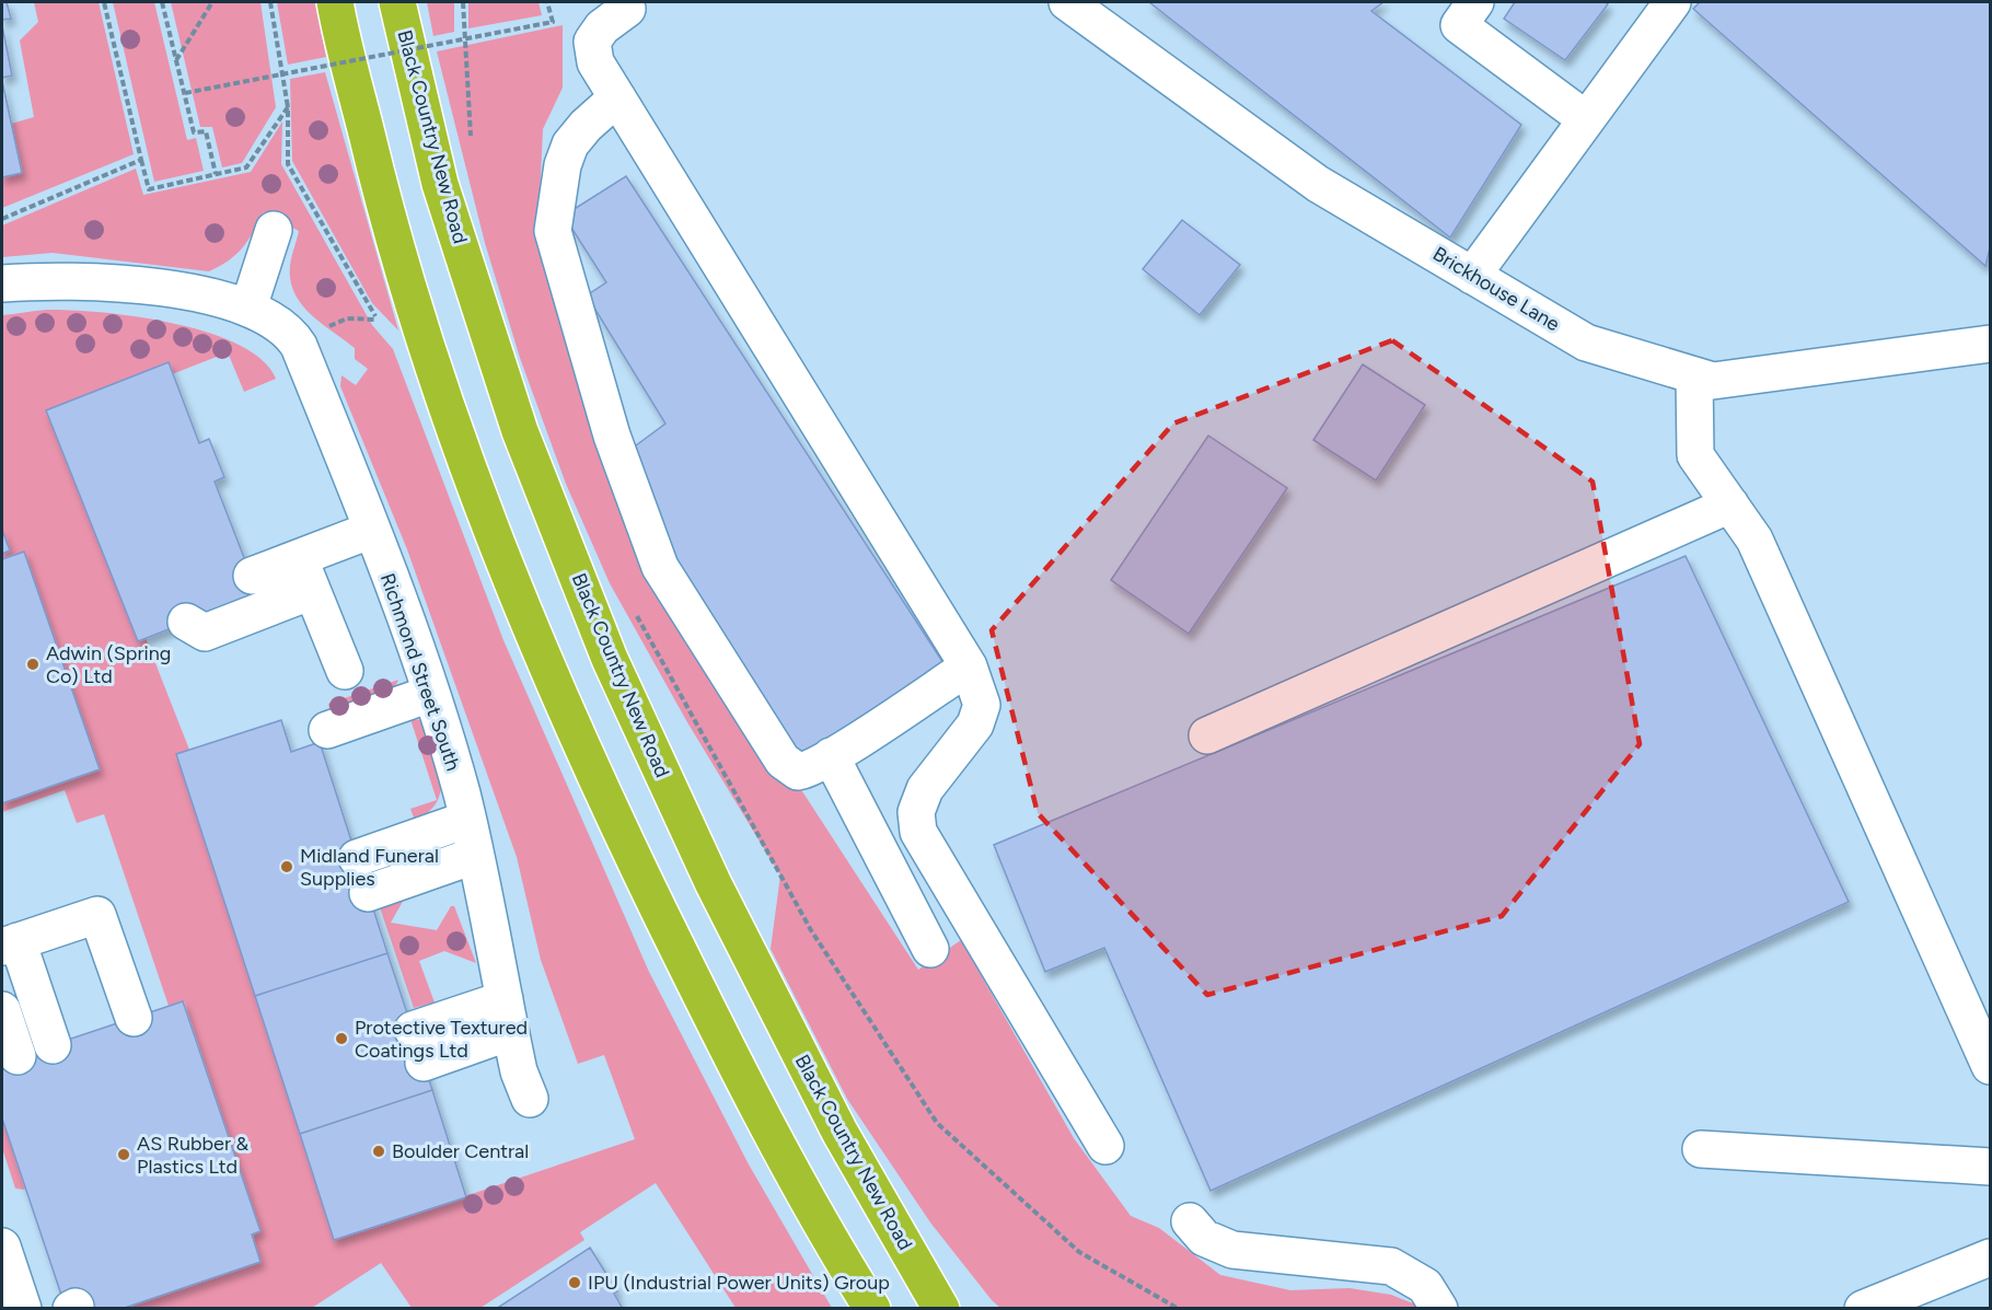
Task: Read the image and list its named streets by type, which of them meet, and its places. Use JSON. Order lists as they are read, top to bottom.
{
  "streets": {
    "highway": ["Black Country New Road"],
    "street": ["Brickhouse Lane", "Richmond Street South"]
  },
  "places": [
    "Adwin (Spring Co) Ltd",
    "Midland Funeral Supplies",
    "Protective Textured Coatings Ltd",
    "Boulder Central",
    "AS Rubber & Plastics Ltd",
    "IPU (Industrial Power Units) Group"
  ]
}
